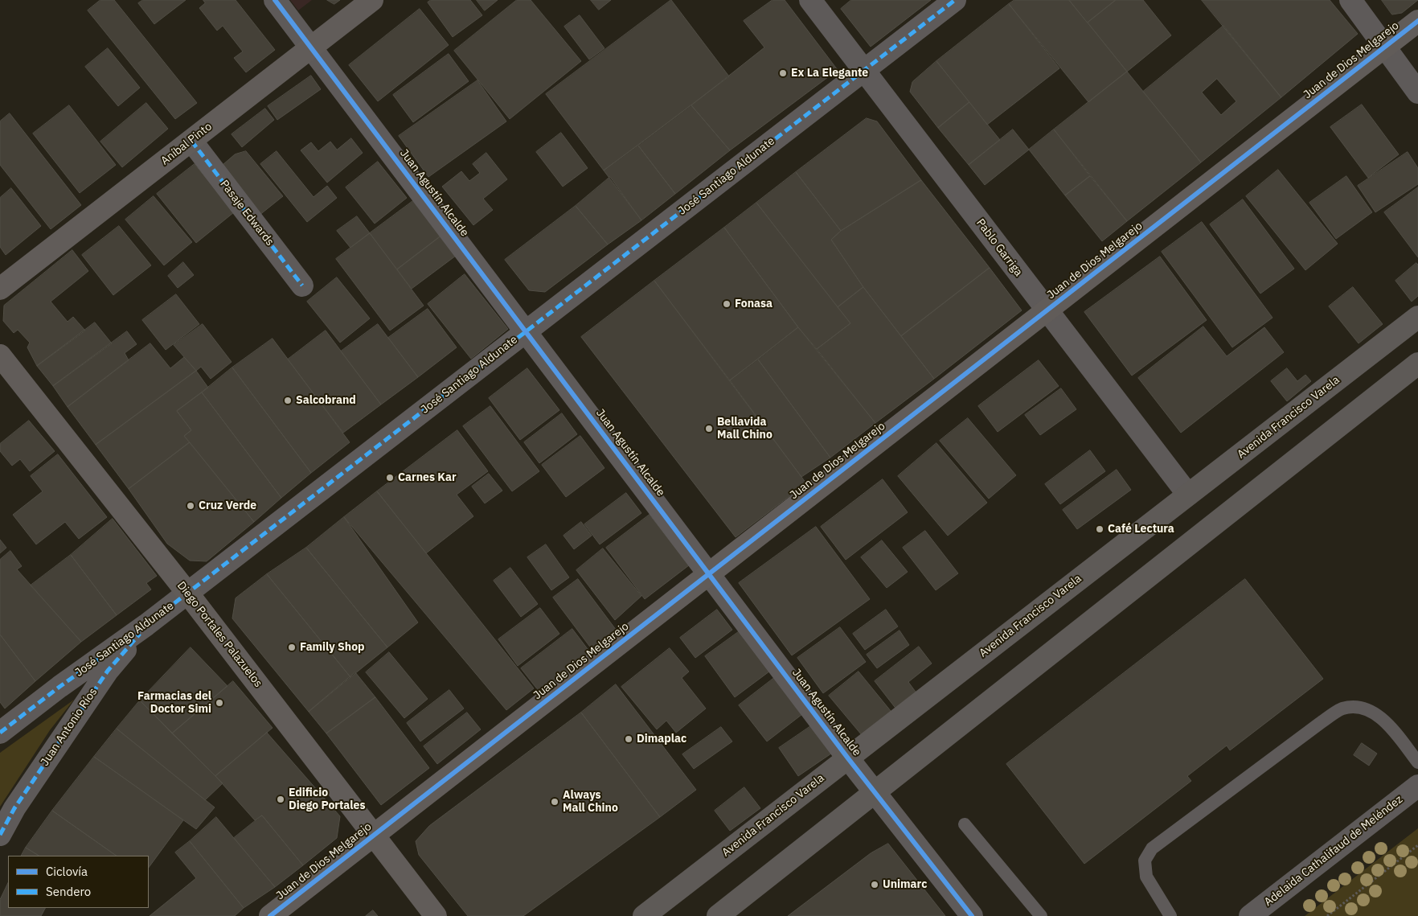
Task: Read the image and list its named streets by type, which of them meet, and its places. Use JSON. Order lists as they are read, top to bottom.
{
  "streets": {
    "main road": ["Avenida Francisco Varela"],
    "street": [
      "Juan de Dios Melgarejo",
      "Aníbal Pinto",
      "José Santiago Aldunate",
      "Juan Agustín Alcalde",
      "Pasaje Edwards",
      "Pablo Garriga",
      "Diego Portales Palazuelos",
      "Juan Antonio Ríos",
      "Adelaida Cathalifaud de Meléndez"
    ]
  },
  "crossings": [
    ["Juan de Dios Melgarejo", "Juan Agustín Alcalde"],
    ["Juan de Dios Melgarejo", "Pablo Garriga"],
    ["Juan de Dios Melgarejo", "Diego Portales Palazuelos"],
    ["Aníbal Pinto", "Juan Agustín Alcalde"],
    ["Aníbal Pinto", "Pasaje Edwards"],
    ["José Santiago Aldunate", "Juan Agustín Alcalde"],
    ["José Santiago Aldunate", "Pablo Garriga"],
    ["José Santiago Aldunate", "Diego Portales Palazuelos"],
    ["José Santiago Aldunate", "Juan Antonio Ríos"],
    ["Juan Agustín Alcalde", "Avenida Francisco Varela"],
    ["Pablo Garriga", "Avenida Francisco Varela"]
  ],
  "places": [
    "Ex La Elegante",
    "Fonasa",
    "Salcobrand",
    "Bellavida Mall Chino",
    "Carnes Kar",
    "Cruz Verde",
    "Café Lectura",
    "Family Shop",
    "Farmacias del Doctor Simi",
    "Dimaplac",
    "Edificio Diego Portales",
    "Always Mall Chino",
    "Unimarc"
  ],
  "legend": ["Ciclovía", "Sendero"]
}
